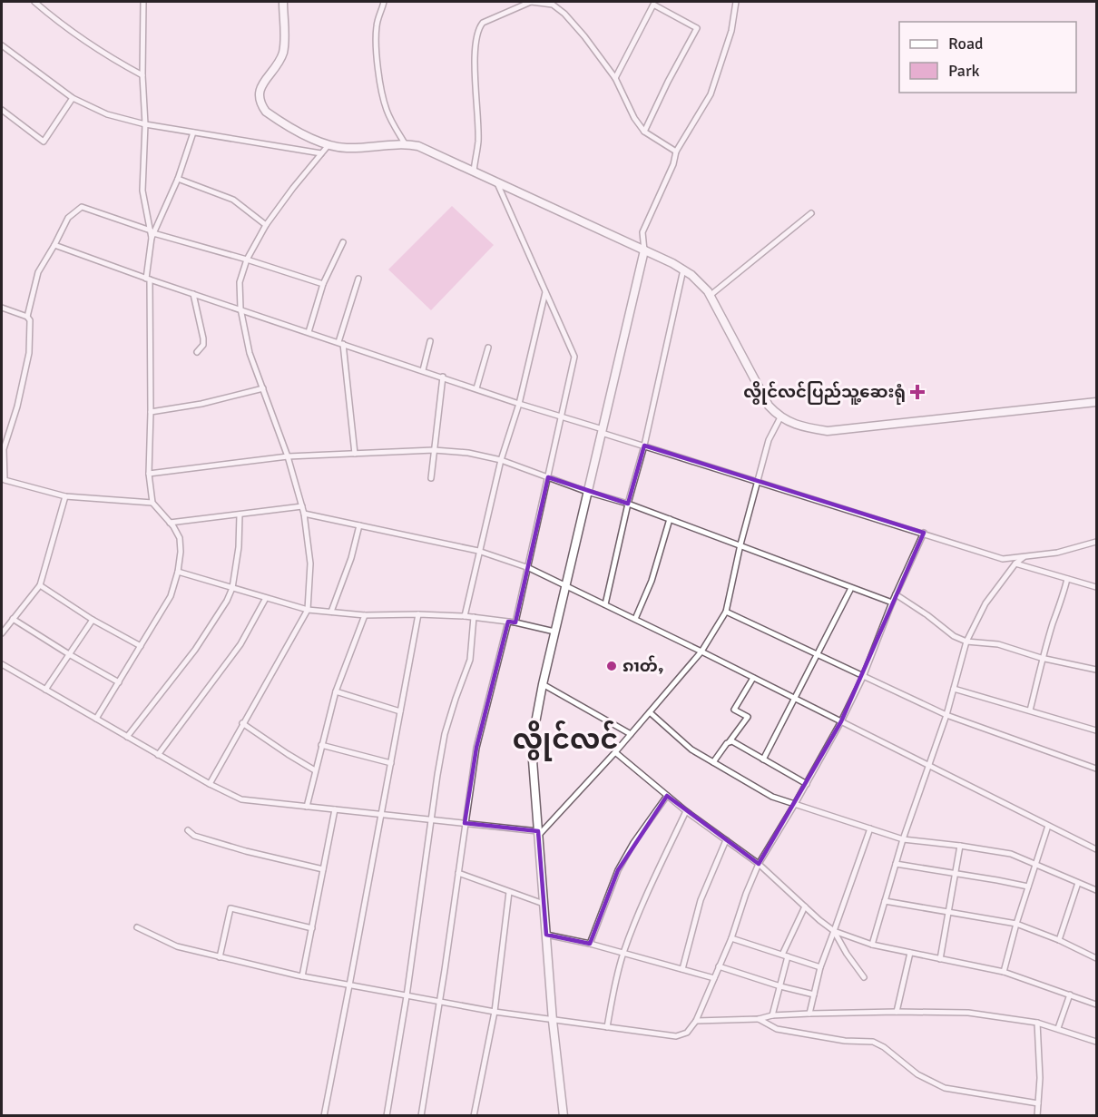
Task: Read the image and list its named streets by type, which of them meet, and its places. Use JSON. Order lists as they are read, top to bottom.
{
  "districts": ["လွိုင်လင်"],
  "places": {
    "health": ["လွိုင်လင်ပြည်သူ့ဆေးရုံ"],
    "other": ["ၵၢတ်ႇ"]
  },
  "legend": ["Road", "Park"]
}
